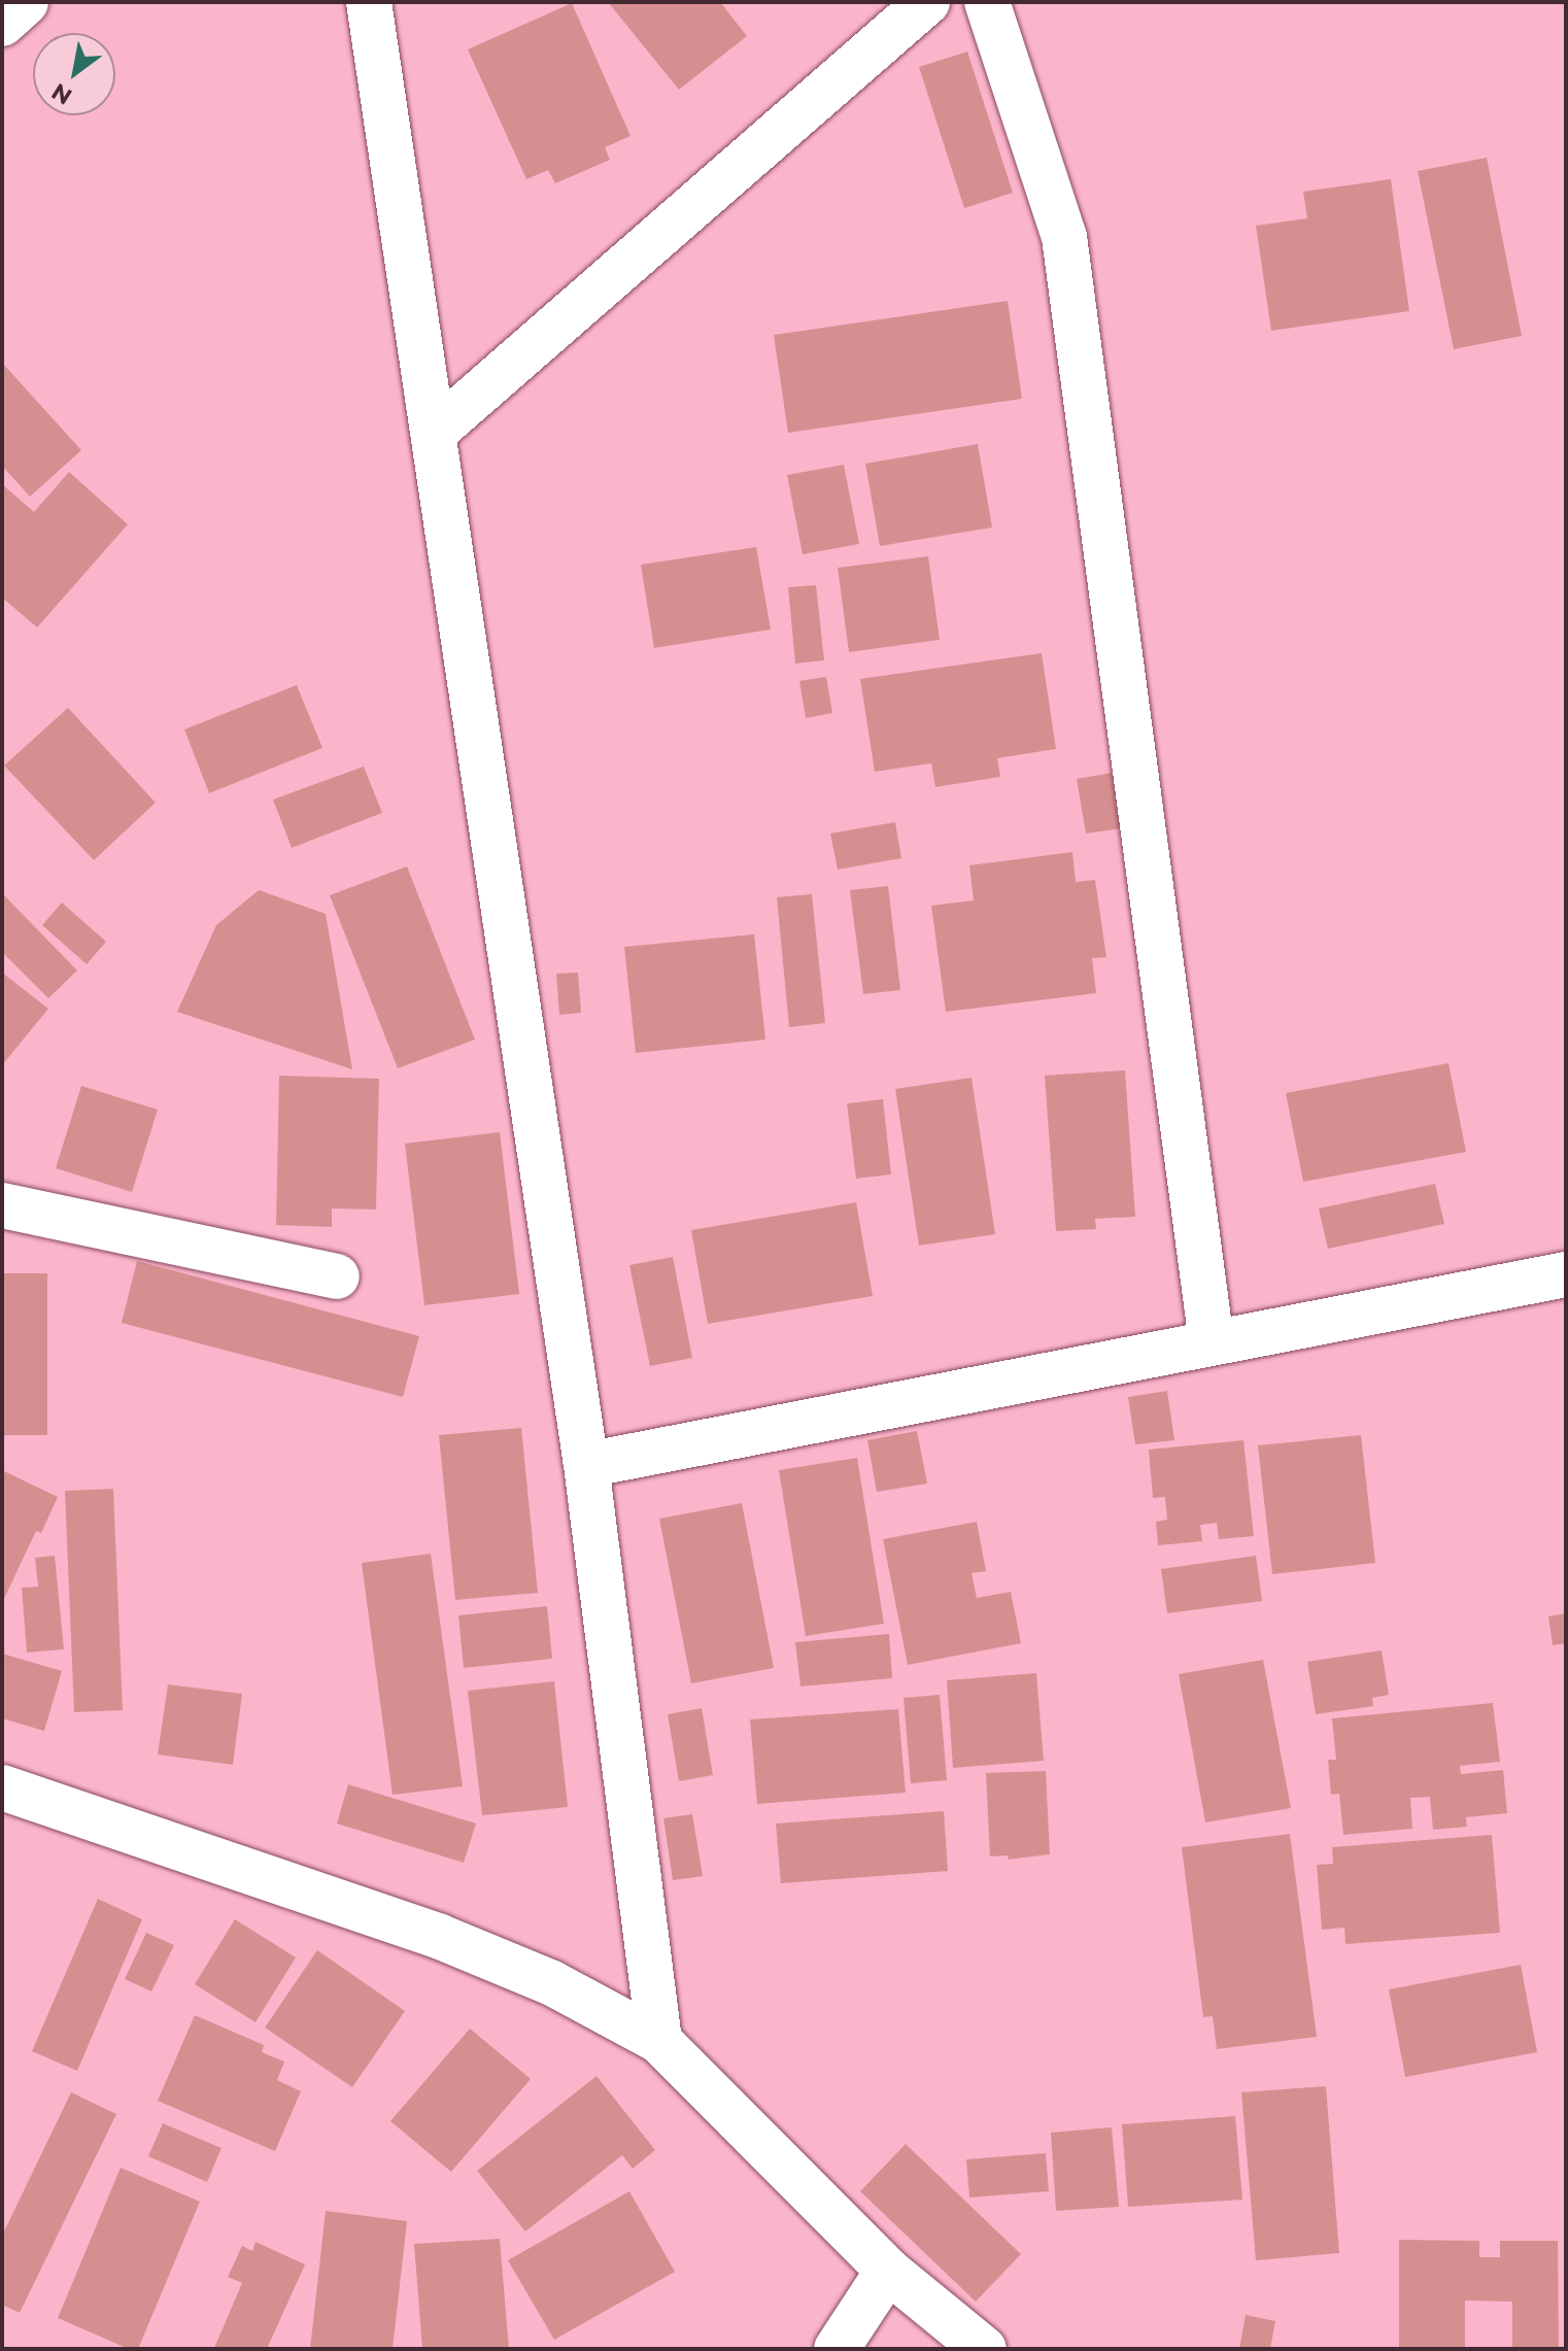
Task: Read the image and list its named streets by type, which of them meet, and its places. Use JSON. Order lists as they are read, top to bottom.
{
  "north": "bottom left"
}
